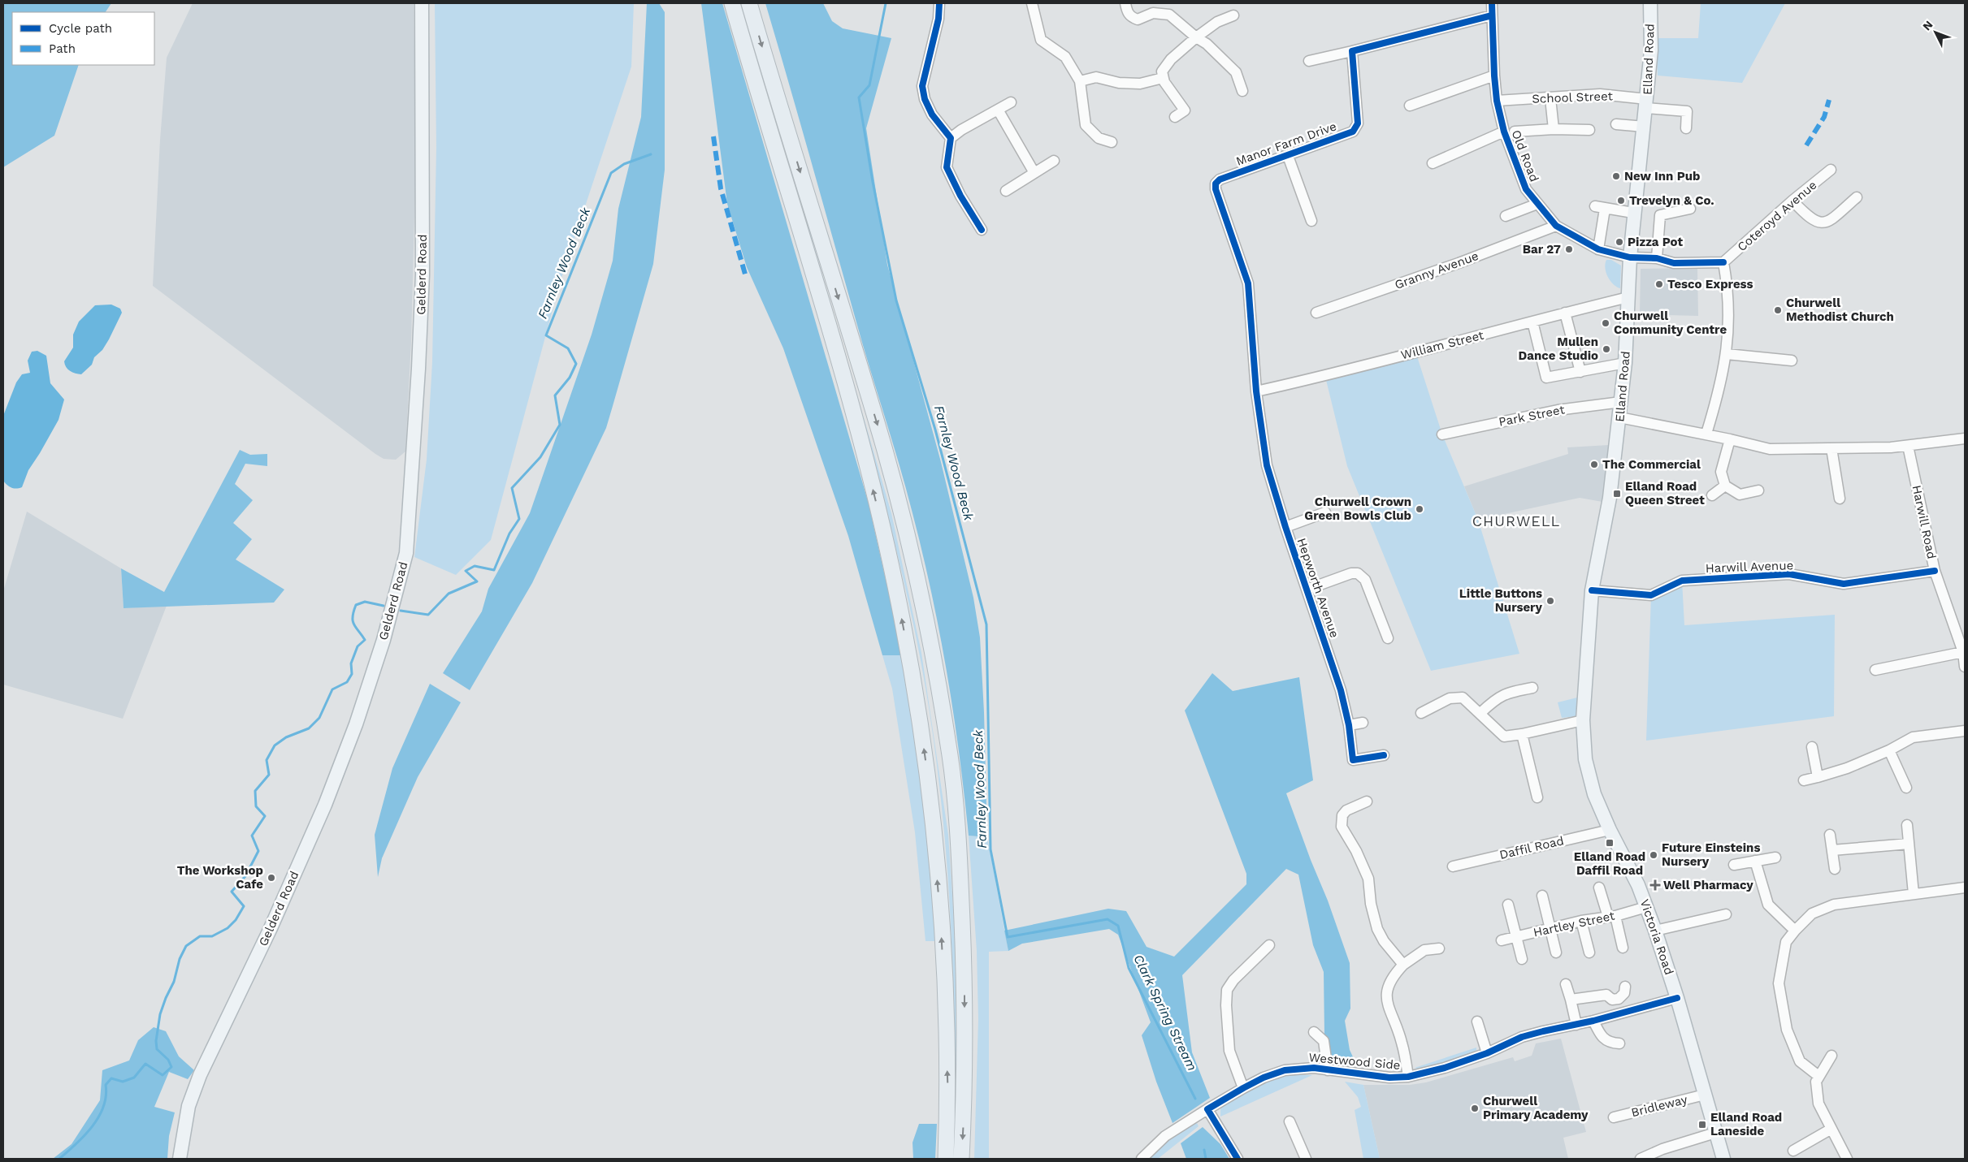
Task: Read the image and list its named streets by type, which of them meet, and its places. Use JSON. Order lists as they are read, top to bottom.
{
  "streets": {
    "main road": ["Elland Road", "Gelderd Road", "Victoria Road"],
    "street": [
      "School Street",
      "Manor Farm Drive",
      "Old Road",
      "Coteroyd Avenue",
      "Granny Avenue",
      "William Street",
      "Park Street",
      "Harwill Road",
      "Harwill Avenue",
      "Hepworth Avenue",
      "Daffil Road",
      "Hartley Street",
      "Westwood Side",
      "Bridleway"
    ]
  },
  "crossings": [
    ["Elland Road", "School Street"],
    ["Elland Road", "Old Road"],
    ["Elland Road", "William Street"],
    ["Elland Road", "Park Street"],
    ["Elland Road", "Harwill Avenue"],
    ["Elland Road", "Victoria Road"],
    ["School Street", "Old Road"],
    ["Manor Farm Drive", "William Street"],
    ["Manor Farm Drive", "Hepworth Avenue"],
    ["Old Road", "Coteroyd Avenue"],
    ["Old Road", "Granny Avenue"],
    ["William Street", "Hepworth Avenue"],
    ["Harwill Road", "Harwill Avenue"],
    ["Daffil Road", "Victoria Road"],
    ["Hartley Street", "Victoria Road"],
    ["Victoria Road", "Westwood Side"],
    ["Victoria Road", "Bridleway"]
  ],
  "districts": ["CHURWELL"],
  "water": ["Farnley Wood Beck", "Clark Spring Stream"],
  "places": {
    "other": [
      "New Inn Pub",
      "Trevelyn & Co.",
      "Pizza Pot",
      "Bar 27",
      "Tesco Express",
      "Churwell Methodist Church",
      "Churwell Community Centre",
      "Mullen Dance Studio",
      "The Commercial",
      "Churwell Crown Green Bowls Club",
      "Little Buttons Nursery",
      "Future Einsteins Nursery",
      "The Workshop Cafe",
      "Churwell Primary Academy"
    ],
    "transit": ["Elland Road Queen Street", "Elland Road Daffil Road", "Elland Road Laneside"],
    "health": ["Well Pharmacy"]
  },
  "legend": ["Cycle path", "Path"],
  "north": "top left"
}
